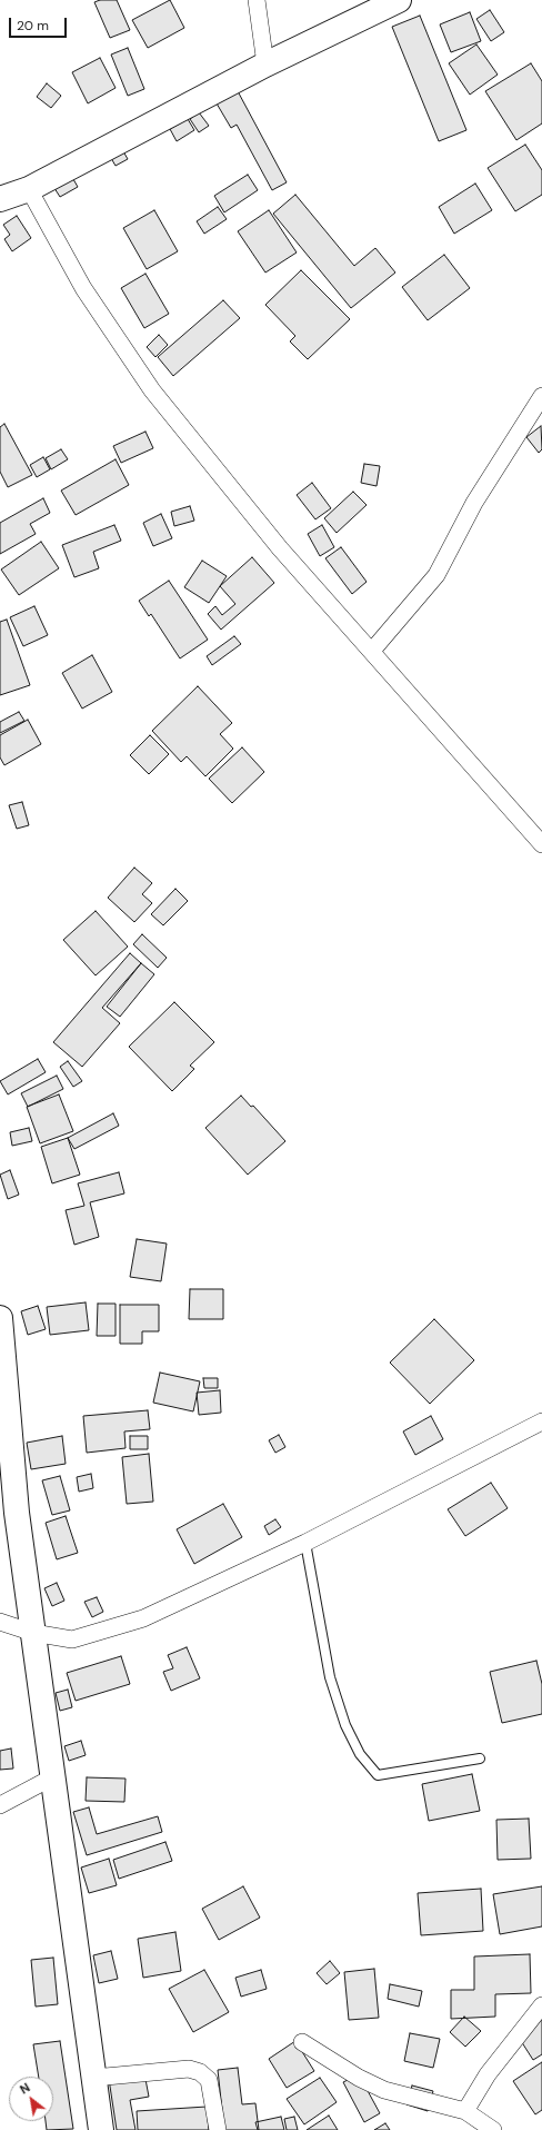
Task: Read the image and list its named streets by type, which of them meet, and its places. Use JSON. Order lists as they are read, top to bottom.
{
  "scale_bar": "20 m",
  "north": "top left"
}
